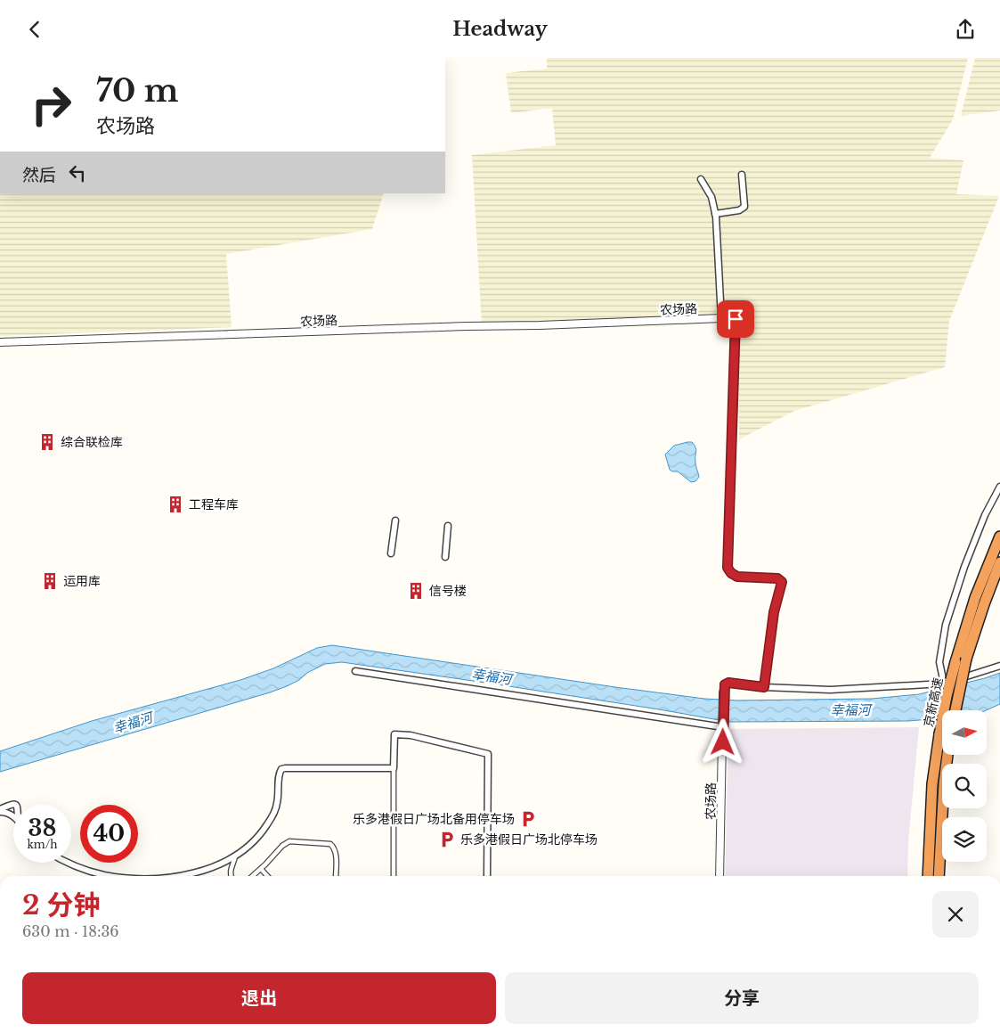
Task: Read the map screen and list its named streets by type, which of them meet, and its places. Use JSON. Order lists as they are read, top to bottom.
{
  "streets": {
    "highway": ["京新高速"],
    "street": ["农场路"]
  },
  "water": ["幸福河"],
  "places": {
    "building": [
      "综合联检库",
      "工程车库",
      "运用库",
      "信号楼"
    ],
    "parking": ["乐多港假日广场北备用停车场", "乐多港假日广场北停车场"]
  },
  "north": "right",
  "page": {
    "header": "Headway",
    "turn": ["70 m", "农场路"],
    "then": "然后",
    "speed": "38 km/h",
    "limit": "40",
    "heading": ["2 分钟", "630 m · 18:36"],
    "buttons": ["退出", "分享"]
  }
}
